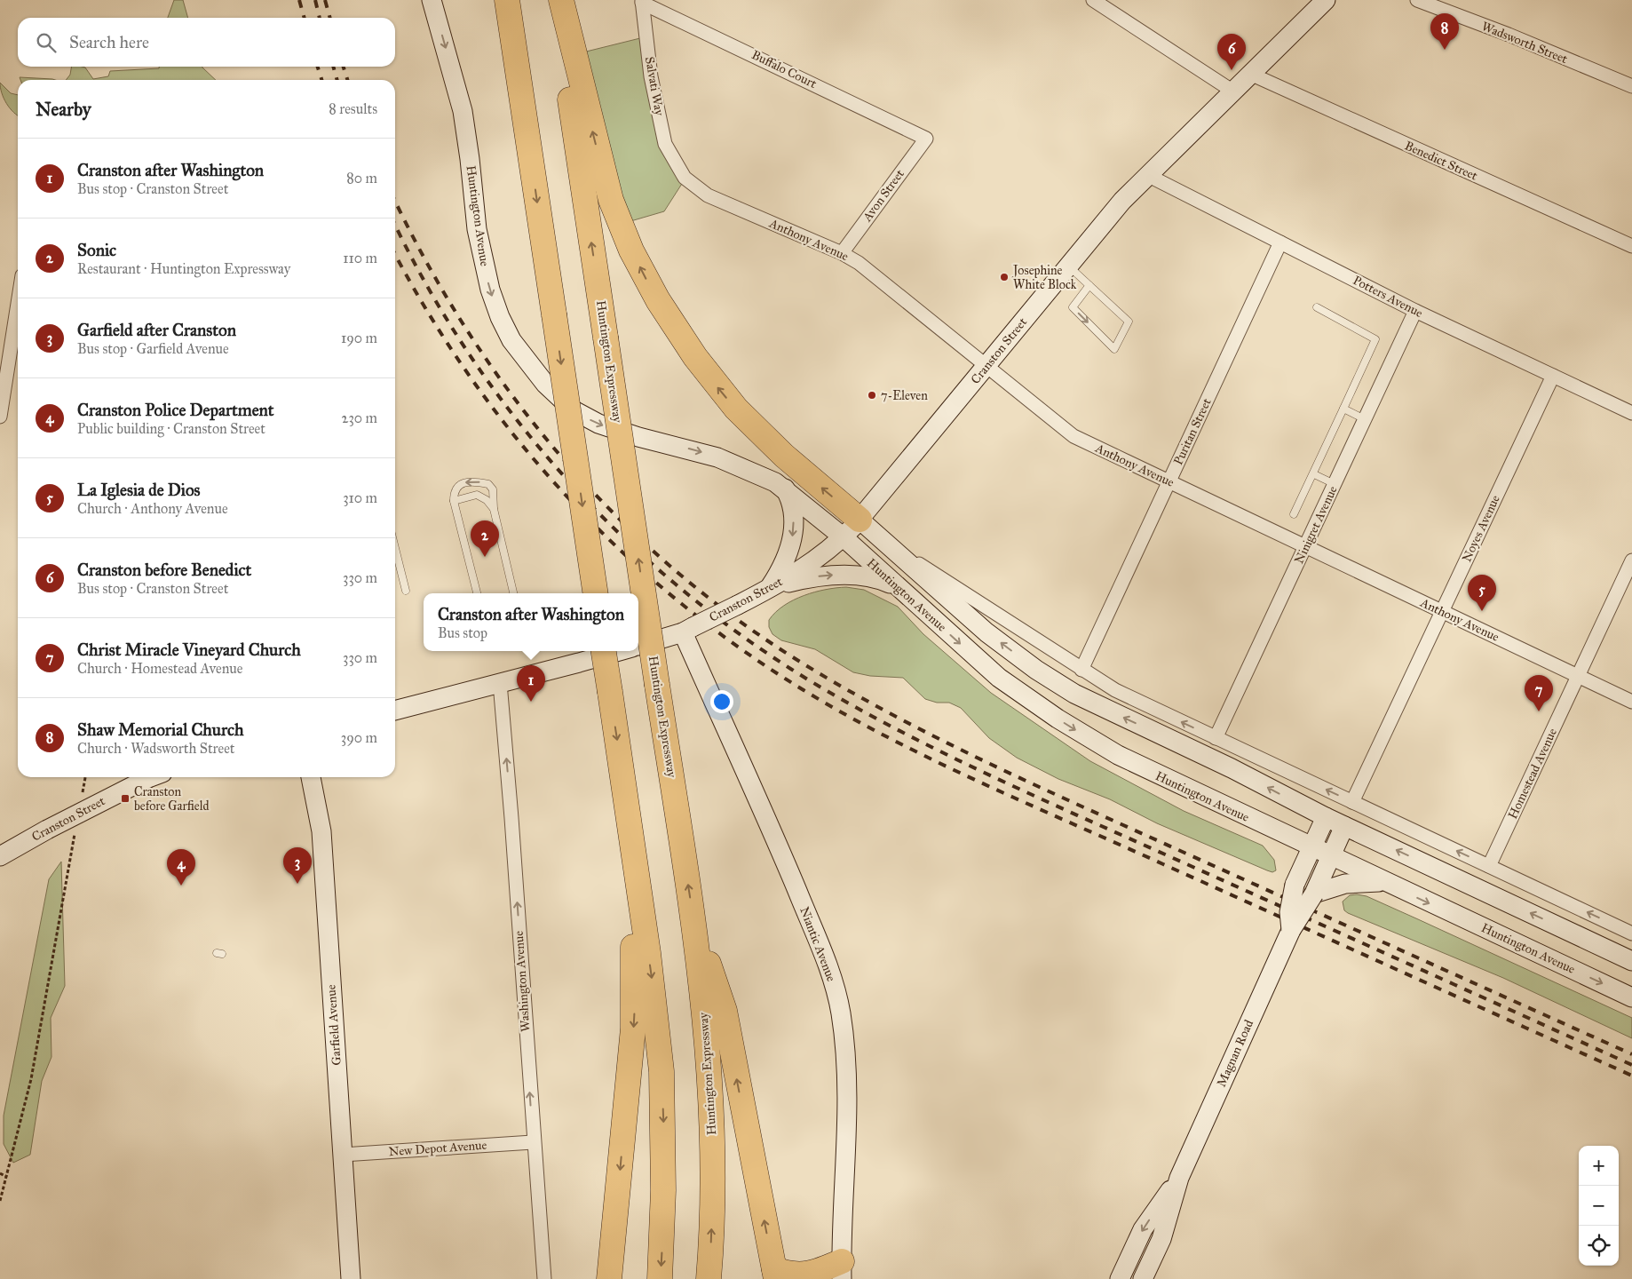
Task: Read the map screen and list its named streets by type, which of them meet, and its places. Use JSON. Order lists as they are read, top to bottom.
{
  "streets": {
    "highway": ["Huntington Expressway"],
    "main road": [
      "Huntington Avenue",
      "Cranston Street",
      "Niantic Avenue",
      "Garfield Avenue",
      "Magnan Road"
    ],
    "street": [
      "Wadsworth Street",
      "Buffalo Court",
      "Salvati Way",
      "Benedict Street",
      "Avon Street",
      "Anthony Avenue",
      "Potters Avenue",
      "Puritan Street",
      "Ninigret Avenue",
      "Noyes Avenue",
      "Homestead Avenue",
      "Washington Avenue",
      "New Depot Avenue"
    ]
  },
  "crossings": [
    ["Buffalo Court", "Salvati Way"],
    ["Buffalo Court", "Avon Street"],
    ["Salvati Way", "Anthony Avenue"],
    ["Benedict Street", "Cranston Street"],
    ["Avon Street", "Anthony Avenue"],
    ["Huntington Avenue", "Cranston Street"],
    ["Huntington Avenue", "Puritan Street"],
    ["Huntington Avenue", "Ninigret Avenue"],
    ["Huntington Avenue", "Noyes Avenue"],
    ["Huntington Avenue", "Homestead Avenue"],
    ["Huntington Avenue", "Magnan Road"],
    ["Anthony Avenue", "Cranston Street"],
    ["Anthony Avenue", "Puritan Street"],
    ["Anthony Avenue", "Ninigret Avenue"],
    ["Anthony Avenue", "Noyes Avenue"],
    ["Anthony Avenue", "Homestead Avenue"],
    ["Potters Avenue", "Cranston Street"],
    ["Potters Avenue", "Puritan Street"],
    ["Potters Avenue", "Ninigret Avenue"],
    ["Potters Avenue", "Noyes Avenue"],
    ["Cranston Street", "Niantic Avenue"],
    ["Washington Avenue", "New Depot Avenue"],
    ["Garfield Avenue", "New Depot Avenue"]
  ],
  "one_way": ["Washington Avenue"],
  "places": {
    "other": ["Josephine White Block", "7-Eleven"],
    "transit": ["Cranston before Garfield"]
  },
  "page": {
    "pins": [
      "8",
      "6",
      "2",
      "5",
      "1",
      "7",
      "3",
      "4"
    ],
    "search": "Search here",
    "heading": ["Nearby", "8 results"],
    "list": [
      {
        "mark": "1",
        "name": "Cranston after Washington",
        "note": "Bus stop · Cranston Street",
        "value": "80 m"
      },
      {
        "mark": "2",
        "name": "Sonic",
        "note": "Restaurant · Huntington Expressway",
        "value": "110 m"
      },
      {
        "mark": "3",
        "name": "Garfield after Cranston",
        "note": "Bus stop · Garfield Avenue",
        "value": "190 m"
      },
      {
        "mark": "4",
        "name": "Cranston Police Department",
        "note": "Public building · Cranston Street",
        "value": "230 m"
      },
      {
        "mark": "5",
        "name": "La Iglesia de Dios",
        "note": "Church · Anthony Avenue",
        "value": "310 m"
      },
      {
        "mark": "6",
        "name": "Cranston before Benedict",
        "note": "Bus stop · Cranston Street",
        "value": "330 m"
      },
      {
        "mark": "7",
        "name": "Christ Miracle Vineyard Church",
        "note": "Church · Homestead Avenue",
        "value": "330 m"
      },
      {
        "mark": "8",
        "name": "Shaw Memorial Church",
        "note": "Church · Wadsworth Street",
        "value": "390 m"
      }
    ],
    "popup": ["Cranston after Washington", "Bus stop"],
    "map_buttons": ["+", "−"]
  }
}
